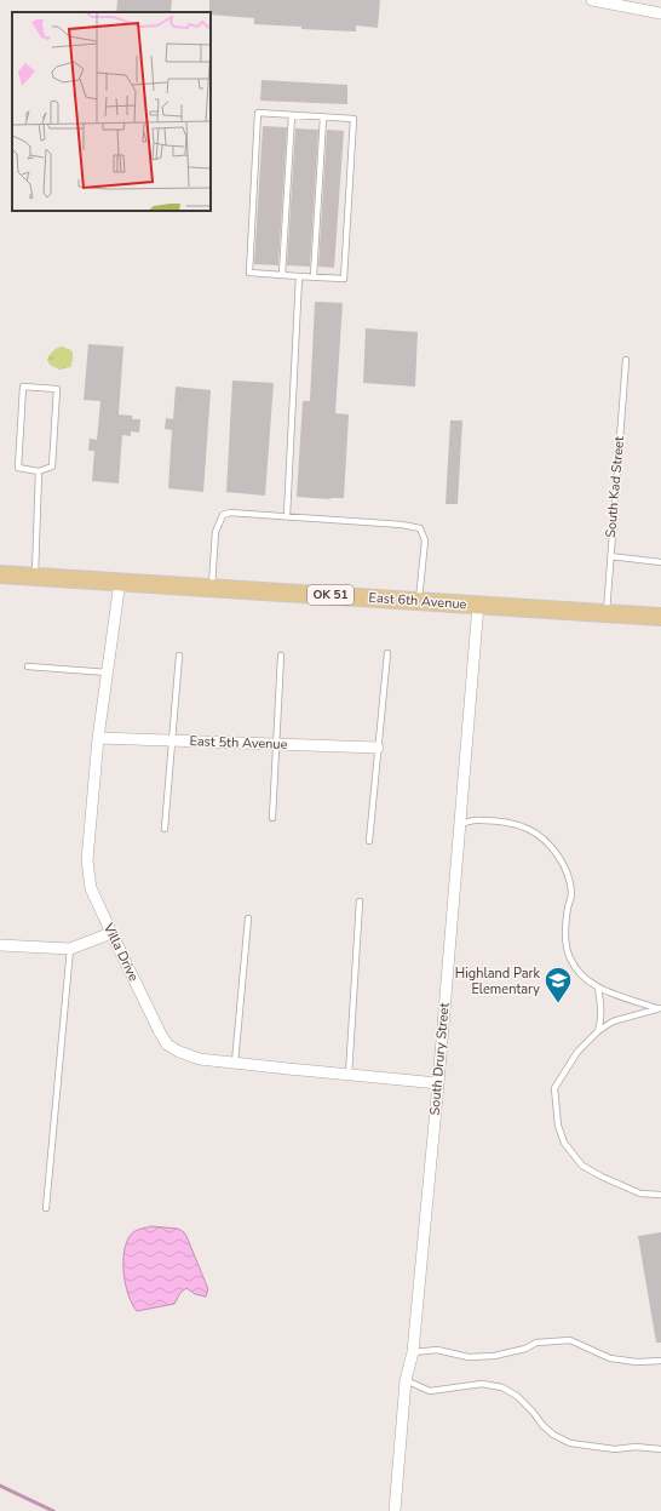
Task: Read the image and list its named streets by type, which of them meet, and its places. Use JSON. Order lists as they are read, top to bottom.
{
  "streets": {
    "main road": ["OK 51", "East 6th Avenue"],
    "street": ["East 5th Avenue", "Villa Drive", "South Drury Street"],
    "lane": ["South Kad Street"]
  },
  "crossings": [
    ["South Kad Street", "East 6th Avenue"],
    ["East 6th Avenue", "Villa Drive"],
    ["East 6th Avenue", "South Drury Street"],
    ["East 5th Avenue", "Villa Drive"],
    ["Villa Drive", "South Drury Street"]
  ],
  "places": {
    "school or university": ["Highland Park Elementary"]
  }
}
